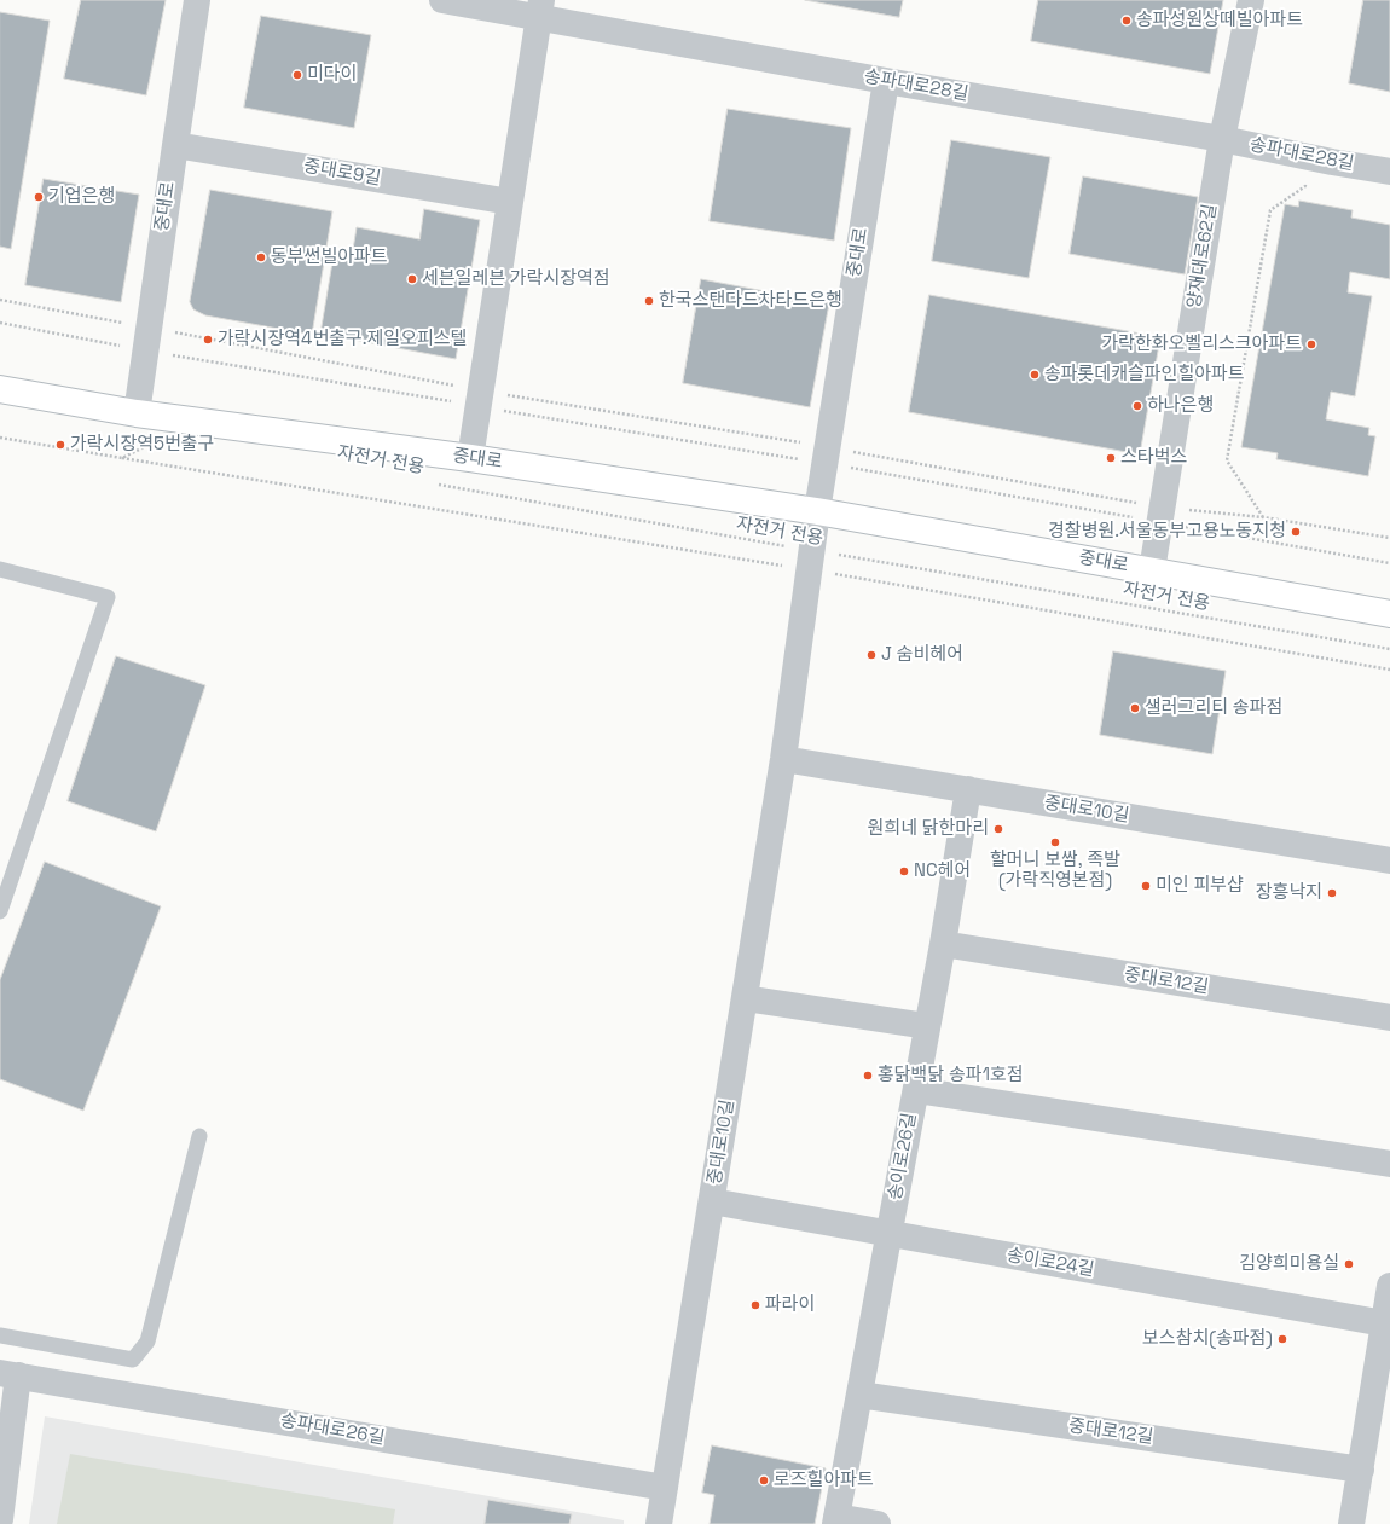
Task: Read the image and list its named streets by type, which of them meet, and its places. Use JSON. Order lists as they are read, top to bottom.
{
  "streets": {
    "main road": ["중대로"],
    "street": [
      "송파대로28길",
      "중대로9길",
      "양재대로62길",
      "중대로10길",
      "중대로12길",
      "송이로26길",
      "송이로24길",
      "송파대로26길"
    ],
    "path": ["자전거 전용"]
  },
  "crossings": [
    ["송파대로28길", "중대로"],
    ["송파대로28길", "양재대로62길"],
    ["중대로9길", "중대로"],
    ["중대로", "양재대로62길"],
    ["중대로", "중대로10길"],
    ["자전거 전용", "중대로10길"],
    ["중대로10길", "송이로26길"],
    ["중대로10길", "송이로24길"],
    ["중대로10길", "송파대로26길"],
    ["중대로12길", "송이로26길"],
    ["송이로26길", "송이로24길"]
  ],
  "places": [
    "송파성원상떼빌아파트",
    "미다이",
    "기업은행",
    "동부썬빌아파트",
    "세븐일레븐 가락시장역점",
    "한국스탠다드차타드은행",
    "가락시장역4번출구.제일오피스텔",
    "가락한화오벨리스크아파트",
    "송파롯데캐슬파인힐아파트",
    "하나은행",
    "가락시장역5번출구",
    "스타벅스",
    "경찰병원.서울동부고용노동지청",
    "J 숨비헤어",
    "샐러그리티 송파점",
    "원희네 닭한마리",
    "할머니 보쌈, 족발 (가락직영본점)",
    "NC헤어",
    "미인 피부샵",
    "장흥낙지",
    "홍닭백닭 송파1호점",
    "김양희미용실",
    "파라이",
    "보스참치(송파점)",
    "로즈힐아파트"
  ]
}
